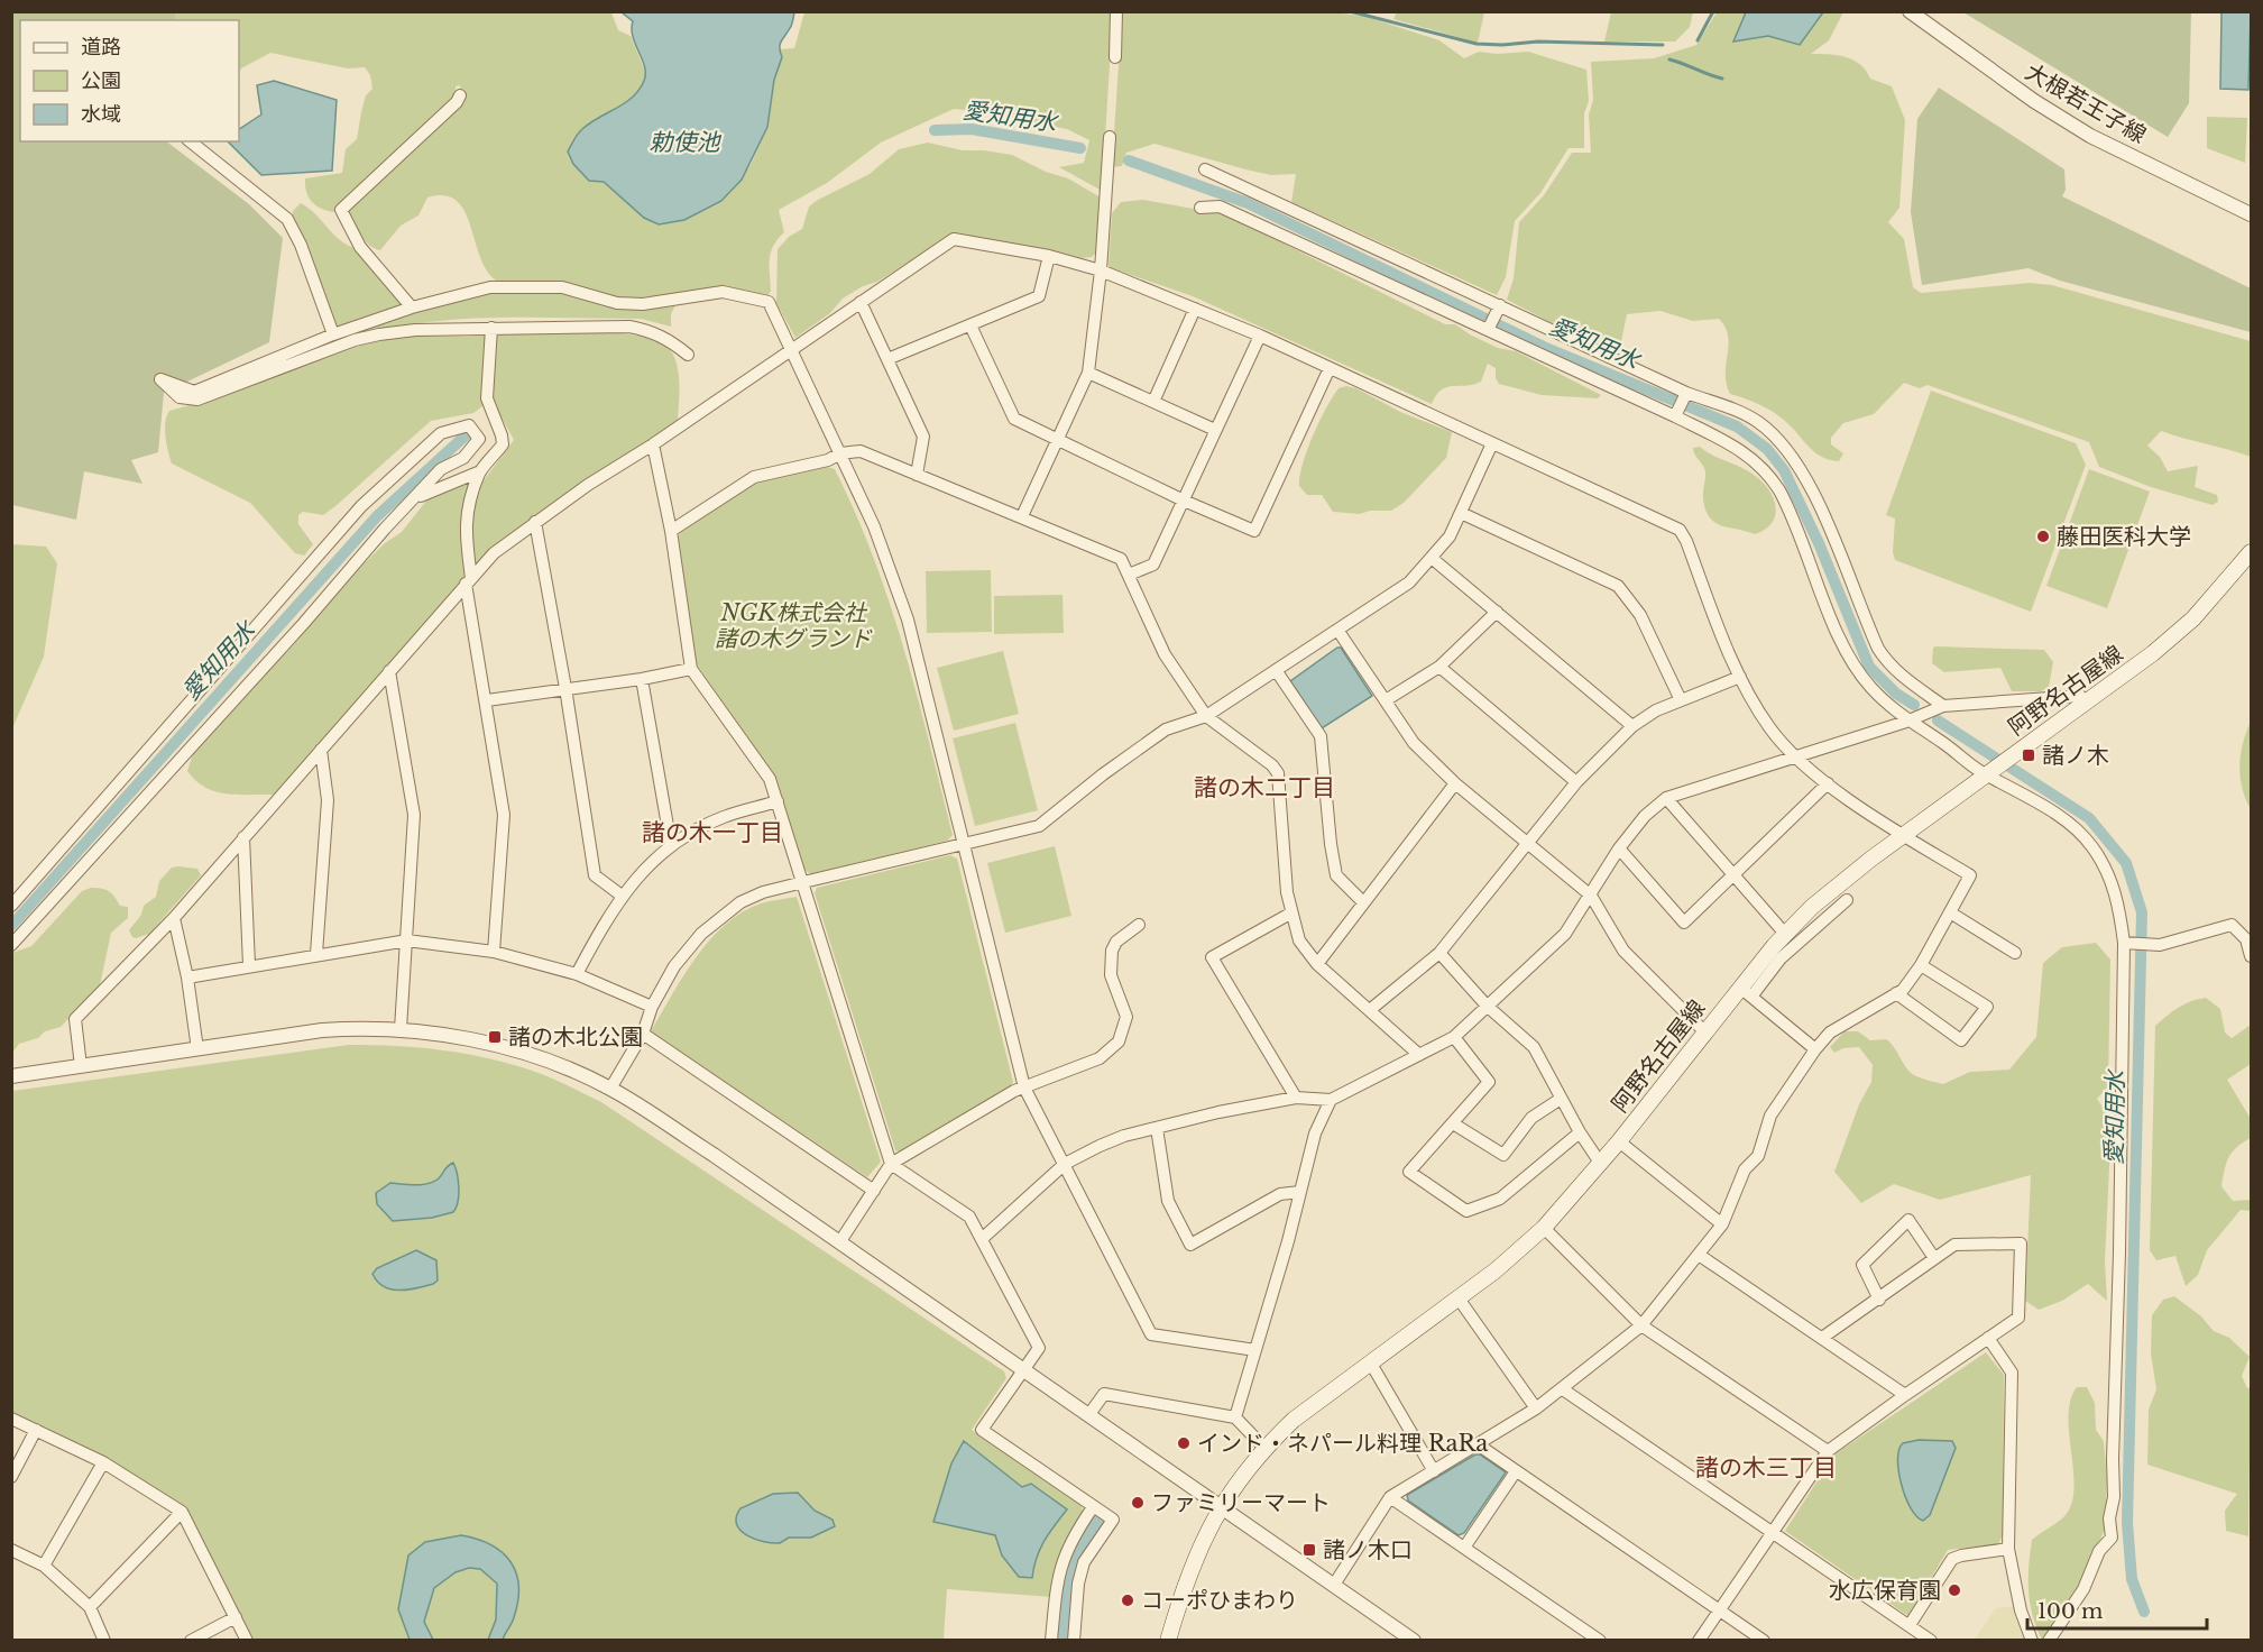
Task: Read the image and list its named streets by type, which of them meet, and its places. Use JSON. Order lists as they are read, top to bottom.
{
  "streets": {
    "main road": ["阿野名古屋線"],
    "street": ["大根若王子線"]
  },
  "districts": ["諸の木二丁目", "諸の木一丁目", "諸の木三丁目"],
  "water": ["愛知用水", "勅使池"],
  "parks": ["NGK株式会社 諸の木グランド"],
  "places": {
    "other": [
      "藤田医科大学",
      "インド・ネパール料理 RaRa",
      "ファミリーマート",
      "水広保育園",
      "コーポひまわり"
    ],
    "transit": ["諸ノ木", "諸の木北公園", "諸ノ木口"]
  },
  "legend": ["道路", "公園", "水域"],
  "scale_bar": "100 m"
}
